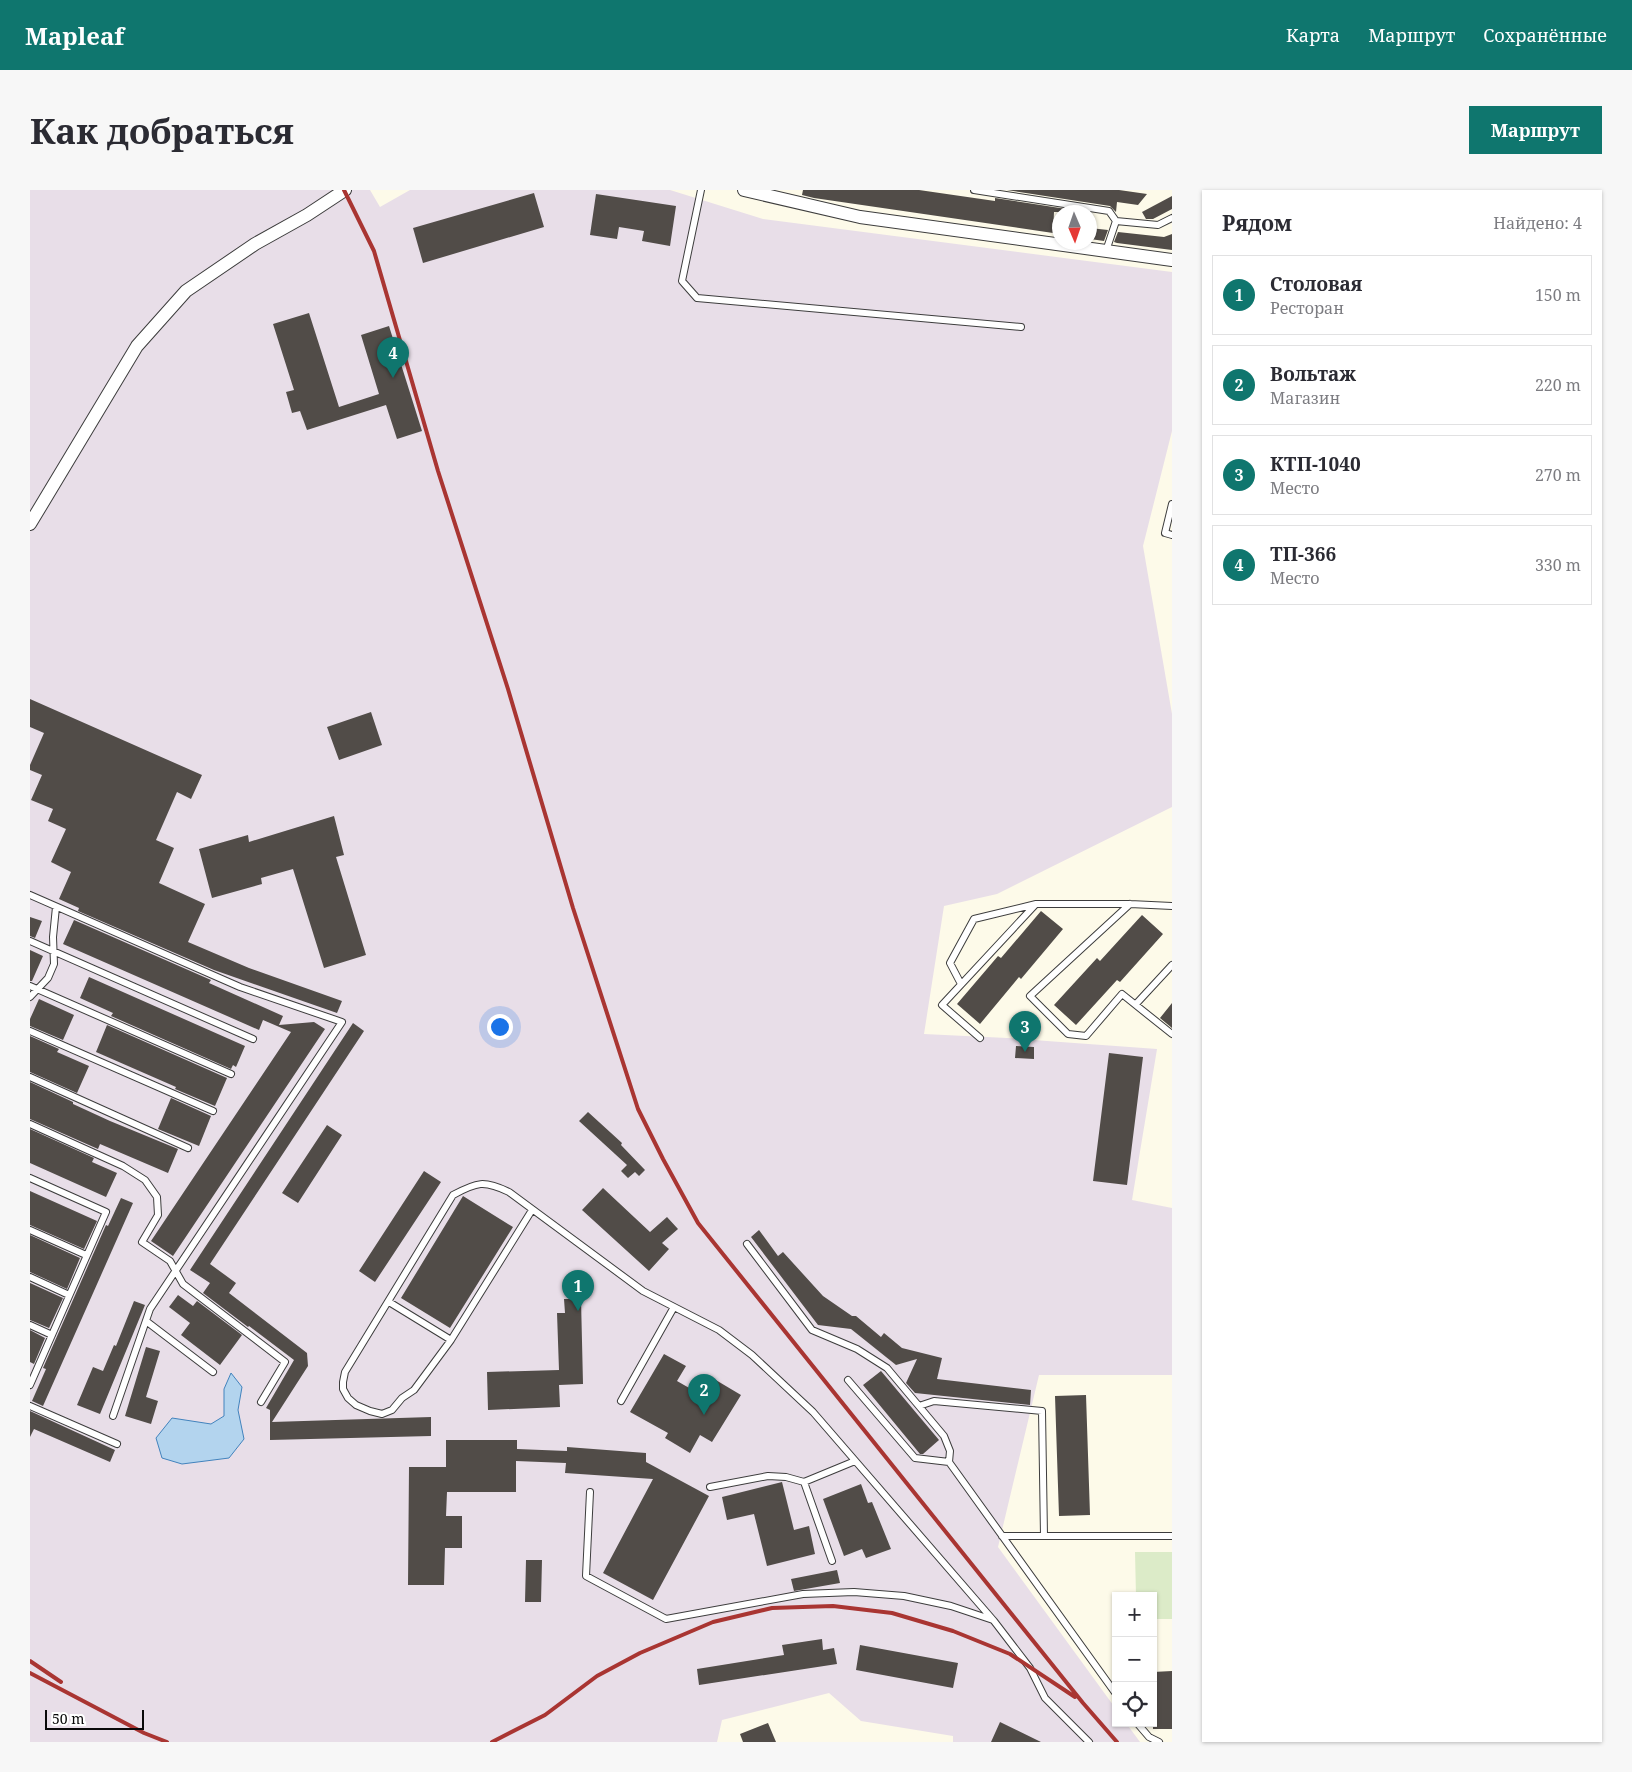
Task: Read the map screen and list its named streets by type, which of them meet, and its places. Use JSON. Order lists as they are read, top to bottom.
{
  "scale_bar": "50 m",
  "north": "bottom",
  "page": {
    "header": "Mapleaf",
    "nav": ["Карта", "Маршрут", "Сохранённые"],
    "buttons": "Маршрут",
    "title": "Как добраться",
    "heading": ["Рядом", "Найдено: 4"],
    "list": [
      {
        "mark": "1",
        "name": "Столовая",
        "note": "Ресторан",
        "value": "150 m"
      },
      {
        "mark": "2",
        "name": "Вольтаж",
        "note": "Магазин",
        "value": "220 m"
      },
      {
        "mark": "3",
        "name": "КТП-1040",
        "note": "Место",
        "value": "270 m"
      },
      {
        "mark": "4",
        "name": "ТП-366",
        "note": "Место",
        "value": "330 m"
      }
    ],
    "pins": [
      "4",
      "3",
      "1",
      "2"
    ],
    "map_buttons": ["+", "−"],
    "scale": "50 m"
  }
}
